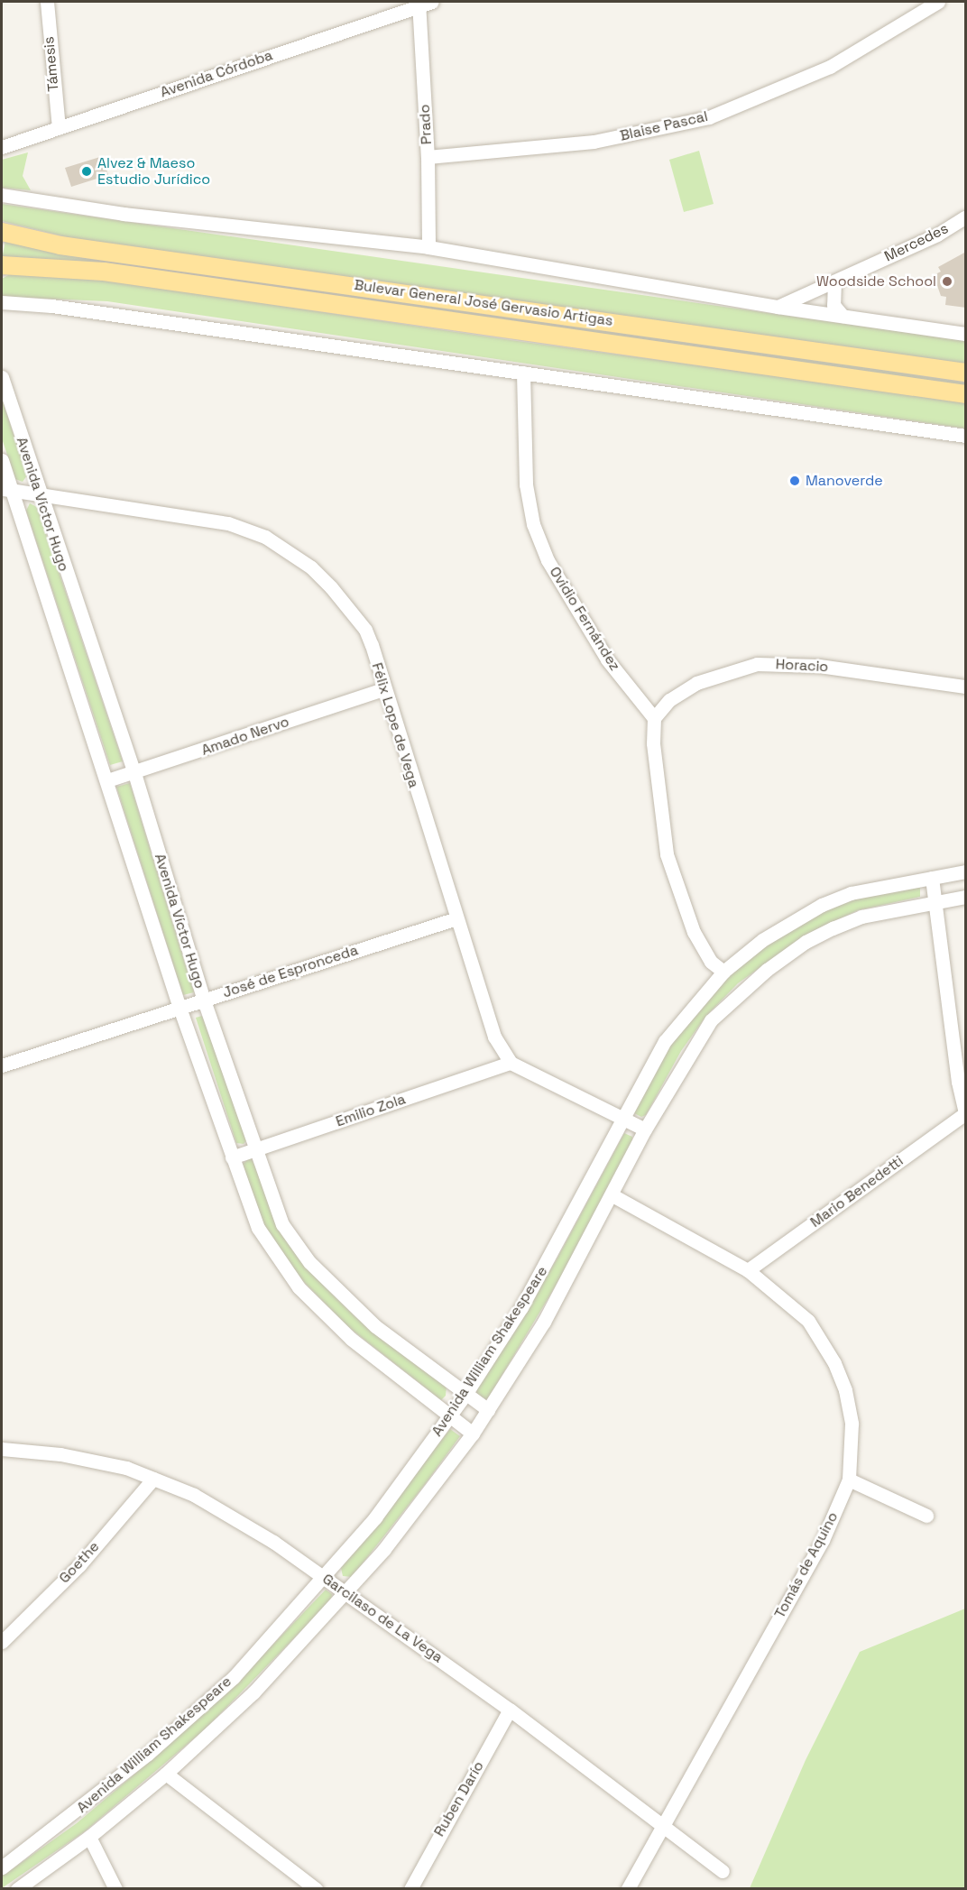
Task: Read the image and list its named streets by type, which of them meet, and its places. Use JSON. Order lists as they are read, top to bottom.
{
  "streets": {
    "main road": ["Bulevar General José Gervasio Artigas"],
    "street": [
      "Támesis",
      "Avenida Córdoba",
      "Prado",
      "Blaise Pascal",
      "Mercedes",
      "Avenida Víctor Hugo",
      "Ovidio Fernández",
      "Horacio",
      "Félix Lope de Vega",
      "Amado Nervo",
      "José de Espronceda",
      "Emilio Zola",
      "Mario Benedetti",
      "Avenida William Shakespeare",
      "Goethe",
      "Tomás de Aquino",
      "Garcilaso de La Vega",
      "Ruben Darío"
    ]
  },
  "crossings": [
    ["Támesis", "Avenida Córdoba"],
    ["Avenida Córdoba", "Prado"],
    ["Prado", "Blaise Pascal"],
    ["Avenida Víctor Hugo", "Félix Lope de Vega"],
    ["Avenida Víctor Hugo", "Amado Nervo"],
    ["Avenida Víctor Hugo", "José de Espronceda"],
    ["Avenida Víctor Hugo", "Emilio Zola"],
    ["Avenida Víctor Hugo", "Avenida William Shakespeare"],
    ["Ovidio Fernández", "Horacio"],
    ["Félix Lope de Vega", "Amado Nervo"],
    ["Félix Lope de Vega", "José de Espronceda"],
    ["Félix Lope de Vega", "Emilio Zola"],
    ["Félix Lope de Vega", "Avenida William Shakespeare"],
    ["Mario Benedetti", "Tomás de Aquino"],
    ["Avenida William Shakespeare", "Tomás de Aquino"],
    ["Avenida William Shakespeare", "Garcilaso de La Vega"],
    ["Goethe", "Garcilaso de La Vega"],
    ["Tomás de Aquino", "Garcilaso de La Vega"],
    ["Garcilaso de La Vega", "Ruben Darío"]
  ],
  "places": ["Alvez & Maeso Estudio Jurídico", "Woodside School", "Manoverde"]
}
